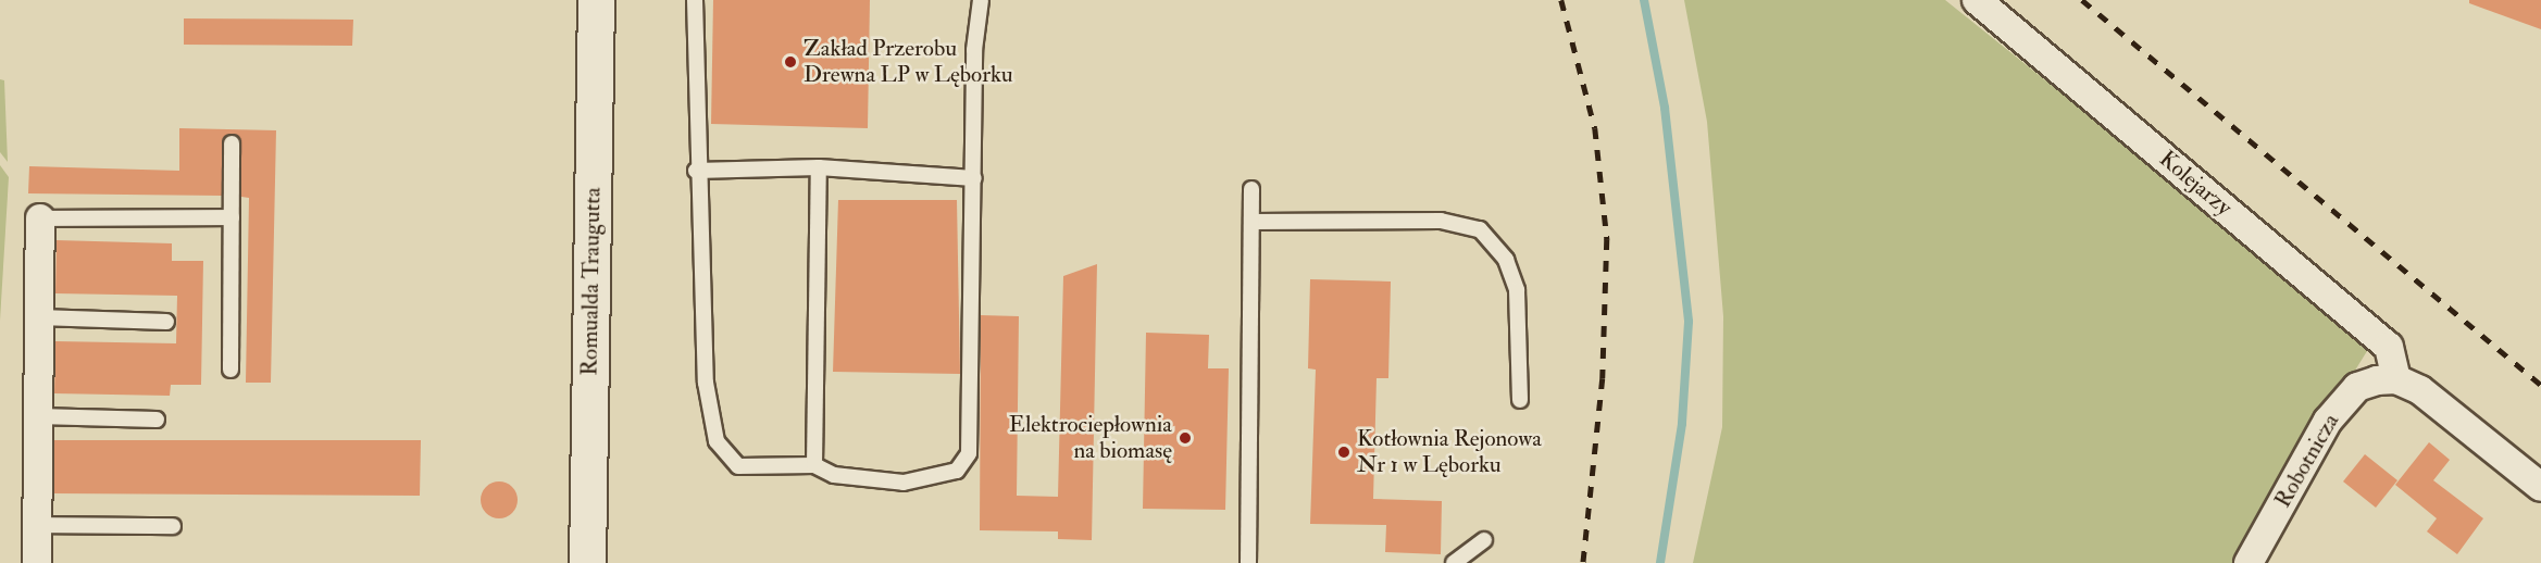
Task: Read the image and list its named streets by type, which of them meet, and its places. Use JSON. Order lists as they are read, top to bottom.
{
  "streets": {
    "street": ["Kolejarzy", "Romualda Traugutta", "Robotnicza"]
  },
  "crossings": [
    ["Kolejarzy", "Robotnicza"]
  ],
  "places": ["Zakład Przerobu Drewna LP w Lęborku", "Elektrociepłownia na biomasę", "Kotłownia Rejonowa Nr 1 w Lęborku"]
}
